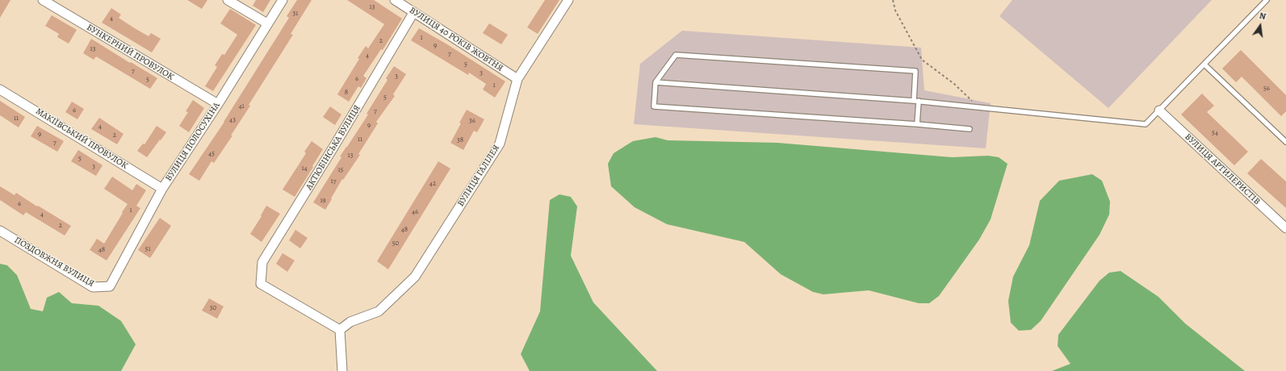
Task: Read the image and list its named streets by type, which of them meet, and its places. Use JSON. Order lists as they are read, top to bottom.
{
  "streets": {
    "street": [
      "ВУЛИЦЯ 40 РОКІВ ЖОВТНЯ",
      "БУНКЕРНИЙ ПРОВУЛОК",
      "МАКІЇВСЬКИЙ ПРОВУЛОК",
      "ВУЛИЦЯ ПОЛОСУХІНА",
      "АКТЮБІНСЬКА ВУЛИЦЯ",
      "ВУЛИЦЯ АРТИЛЕРИСТІВ",
      "ВУЛИЦЯ ГАЛІЛЕЯ",
      "ПОЗДОВЖНЯ ВУЛИЦЯ"
    ]
  },
  "crossings": [
    ["ВУЛИЦЯ 40 РОКІВ ЖОВТНЯ", "АКТЮБІНСЬКА ВУЛИЦЯ"],
    ["ВУЛИЦЯ 40 РОКІВ ЖОВТНЯ", "ВУЛИЦЯ ГАЛІЛЕЯ"],
    ["БУНКЕРНИЙ ПРОВУЛОК", "ВУЛИЦЯ ПОЛОСУХІНА"],
    ["МАКІЇВСЬКИЙ ПРОВУЛОК", "ВУЛИЦЯ ПОЛОСУХІНА"],
    ["ВУЛИЦЯ ПОЛОСУХІНА", "ПОЗДОВЖНЯ ВУЛИЦЯ"],
    ["АКТЮБІНСЬКА ВУЛИЦЯ", "ВУЛИЦЯ ГАЛІЛЕЯ"]
  ],
  "house_numbers": [
    "13",
    "31",
    "4",
    "1",
    "2",
    "9",
    "13",
    "7",
    "4",
    "5",
    "7",
    "3",
    "3",
    "6",
    "5",
    "1",
    "56",
    "8",
    "5",
    "41",
    "6",
    "7",
    "11",
    "43",
    "36",
    "9",
    "4",
    "54",
    "9",
    "2",
    "11",
    "38",
    "7",
    "45",
    "13",
    "5",
    "3",
    "14",
    "15",
    "17",
    "42",
    "19",
    "6",
    "1",
    "46",
    "4",
    "2",
    "48",
    "50",
    "51",
    "48",
    "30"
  ],
  "north": "top"
}
